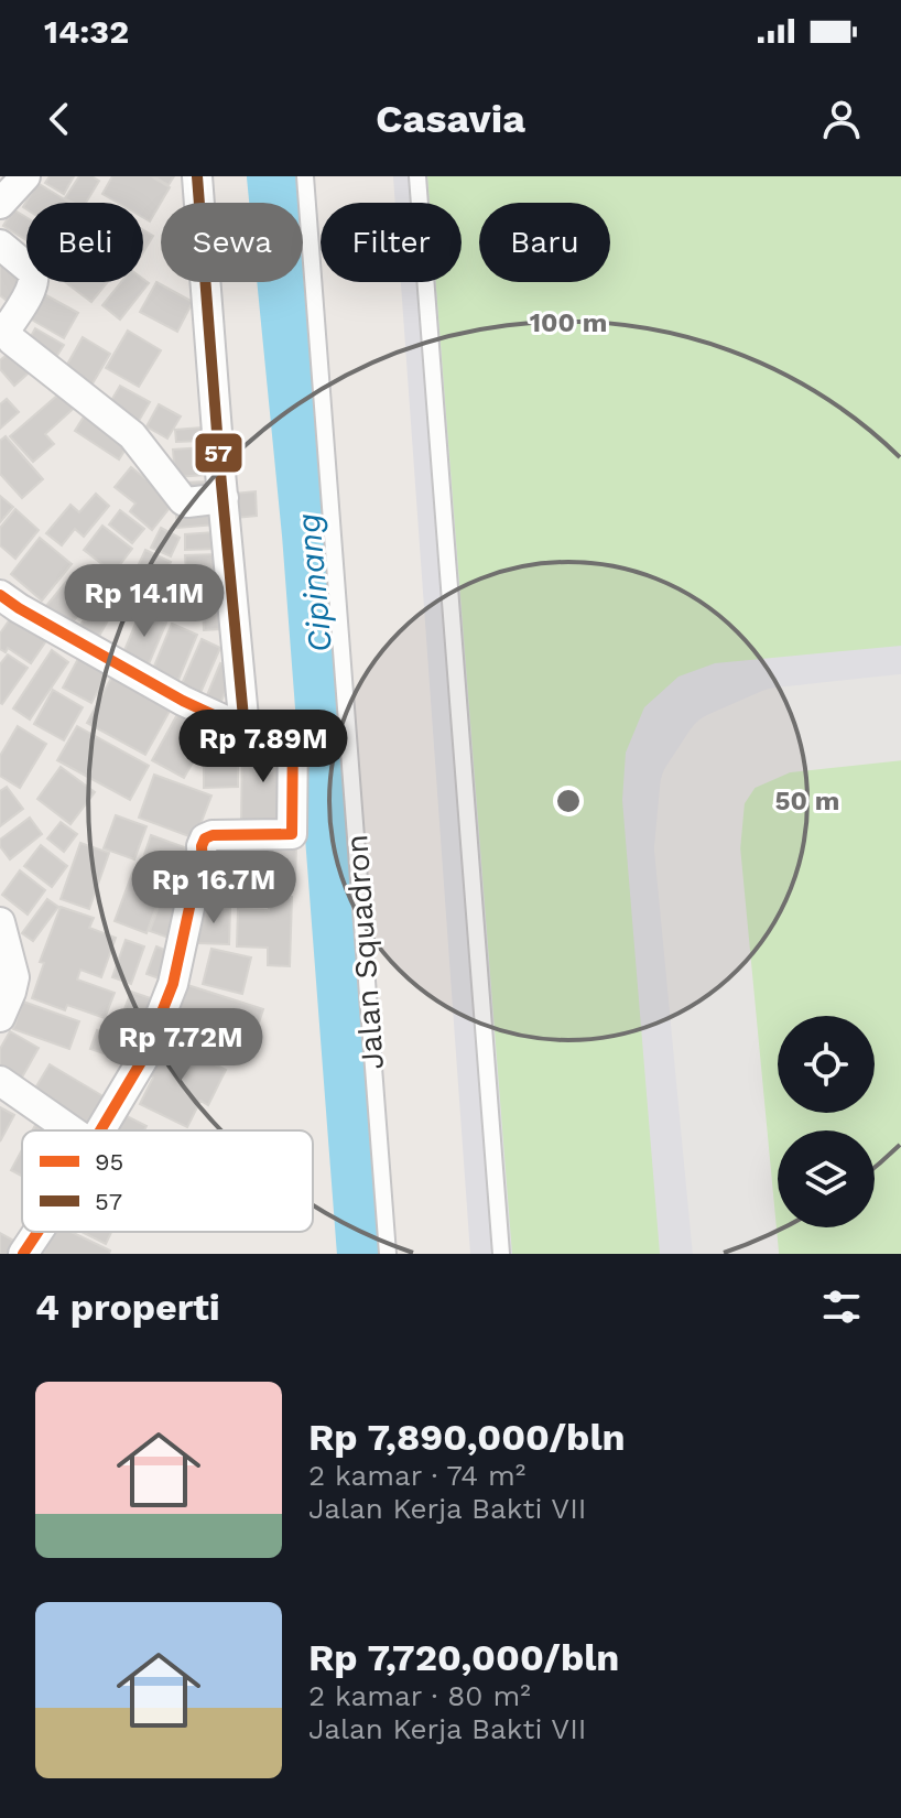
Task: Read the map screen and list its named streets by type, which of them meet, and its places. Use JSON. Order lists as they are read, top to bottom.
{
  "streets": {
    "lane": ["Jalan Squadron"]
  },
  "water": ["Cipinang"],
  "lines": ["transit line 57", "transit line 95"],
  "legend": ["95", "57"],
  "page": {
    "status": "14:32",
    "header": "Casavia",
    "chip": [
      "Beli",
      "Sewa",
      "Filter",
      "Baru"
    ],
    "price": [
      "Rp 14.1M",
      "Rp 7.89M",
      "Rp 16.7M",
      "Rp 7.72M"
    ],
    "heading": "4 properti",
    "list": [
      {
        "name": "Rp 7,890,000/bln",
        "note": "2 kamar · 74 m² · Jalan Kerja Bakti VII"
      },
      {
        "name": "Rp 7,720,000/bln",
        "note": "2 kamar · 80 m² · Jalan Kerja Bakti VII"
      }
    ]
  },
  "rings": ["100 m", "50 m"]
}
